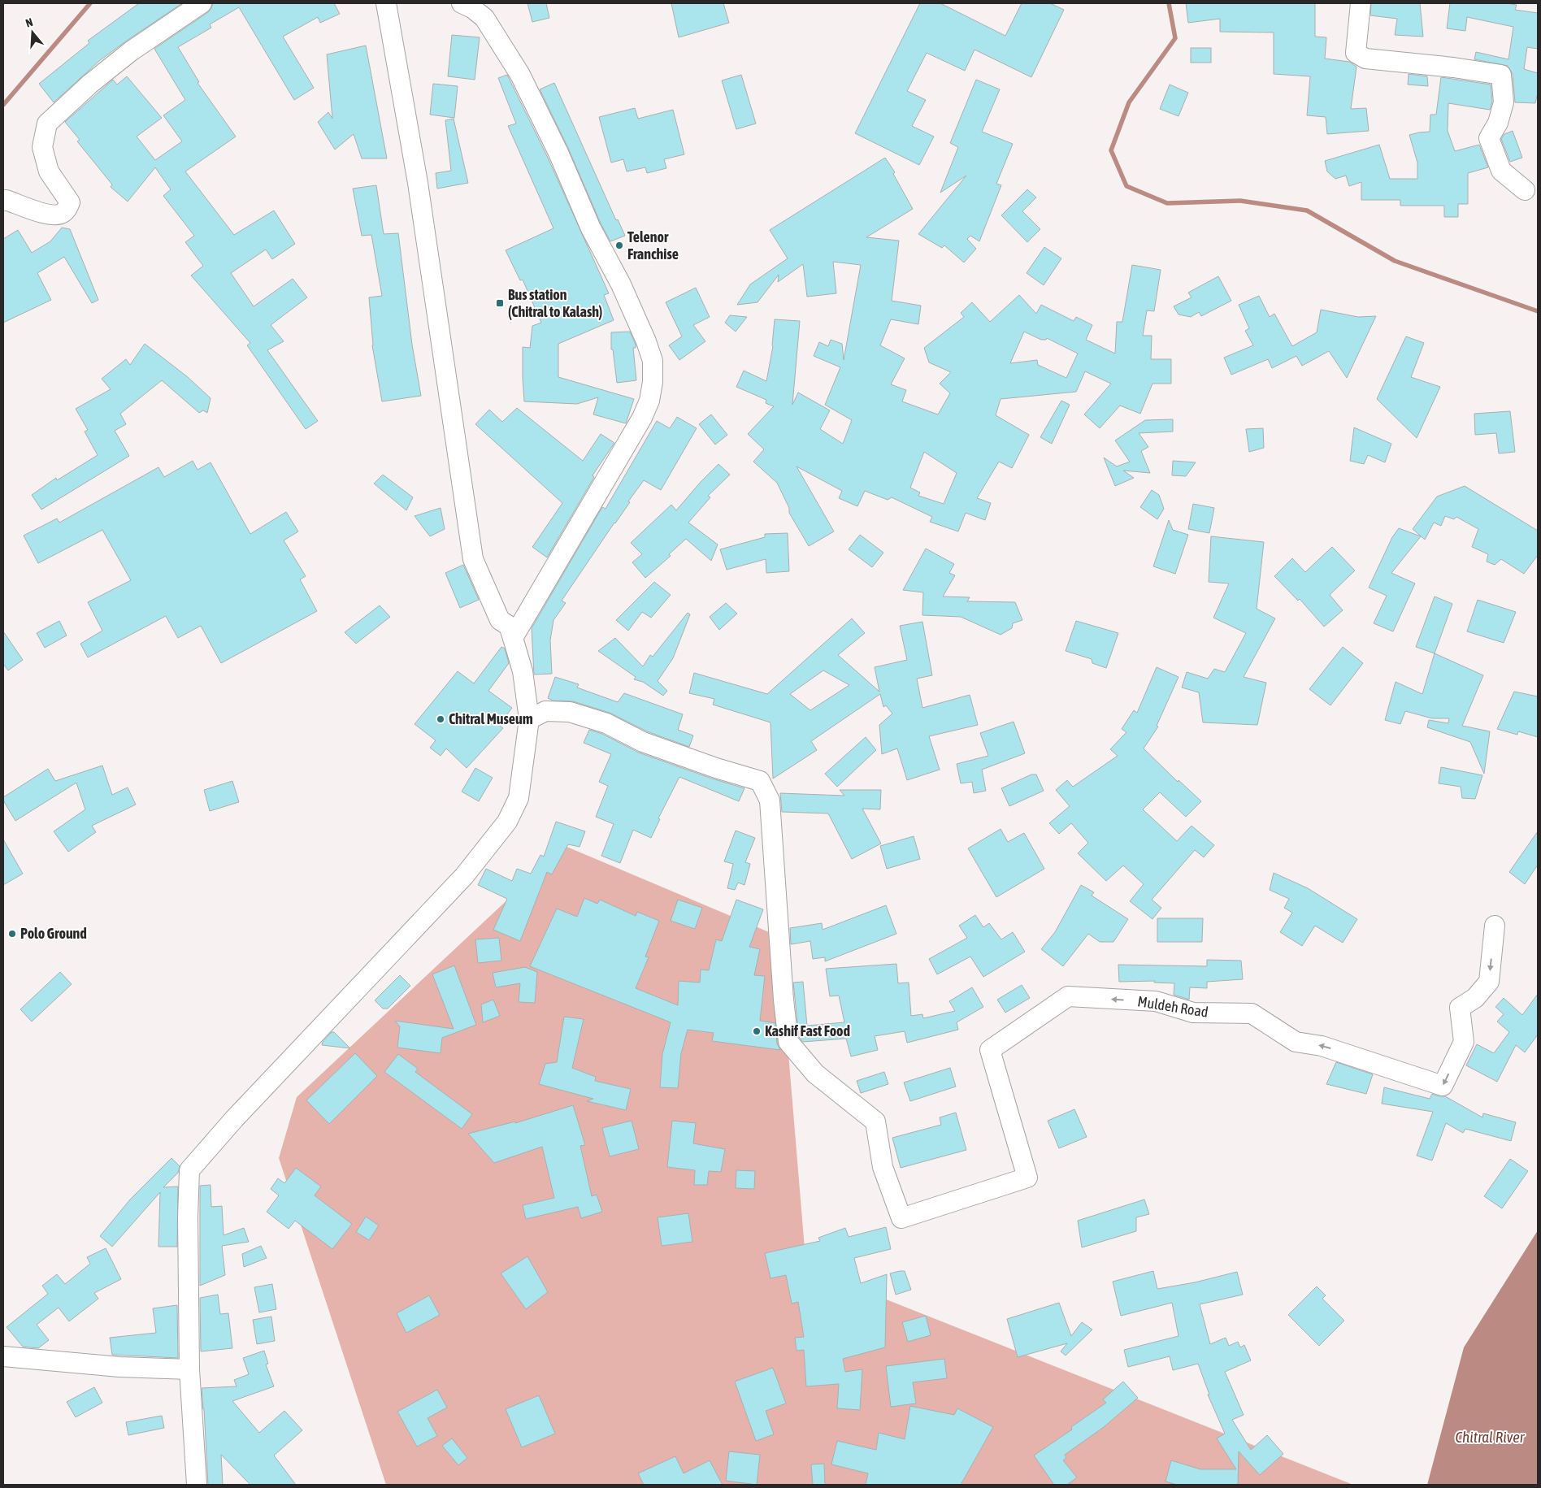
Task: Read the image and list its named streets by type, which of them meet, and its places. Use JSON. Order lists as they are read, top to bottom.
{
  "streets": {
    "street": ["Muldeh Road"]
  },
  "water": ["Chitral River"],
  "places": {
    "other": [
      "Telenor Franchise",
      "Chitral Museum",
      "Polo Ground",
      "Kashif Fast Food"
    ],
    "transit": ["Bus station (Chitral to Kalash)"]
  },
  "north": "top"
}
